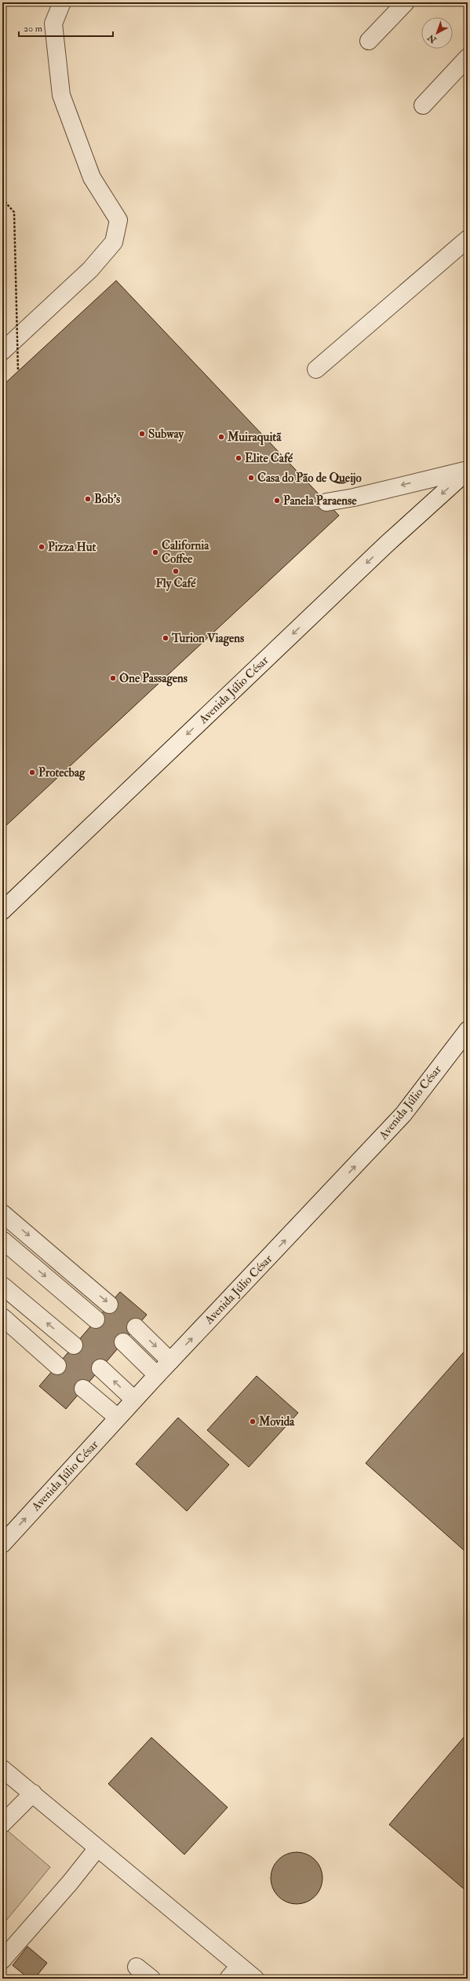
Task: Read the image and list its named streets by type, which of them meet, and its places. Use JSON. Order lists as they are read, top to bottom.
{
  "streets": {
    "street": ["Avenida Júlio César"]
  },
  "places": [
    "Subway",
    "Muiraquitã",
    "Elite Café",
    "Casa do Pão de Queijo",
    "Bob's",
    "Panela Paraense",
    "Pizza Hut",
    "California Coffee",
    "Fly Café",
    "Turion Viagens",
    "One Passagens",
    "Protecbag",
    "Movida"
  ],
  "scale_bar": "20 m",
  "north": "bottom left"
}
